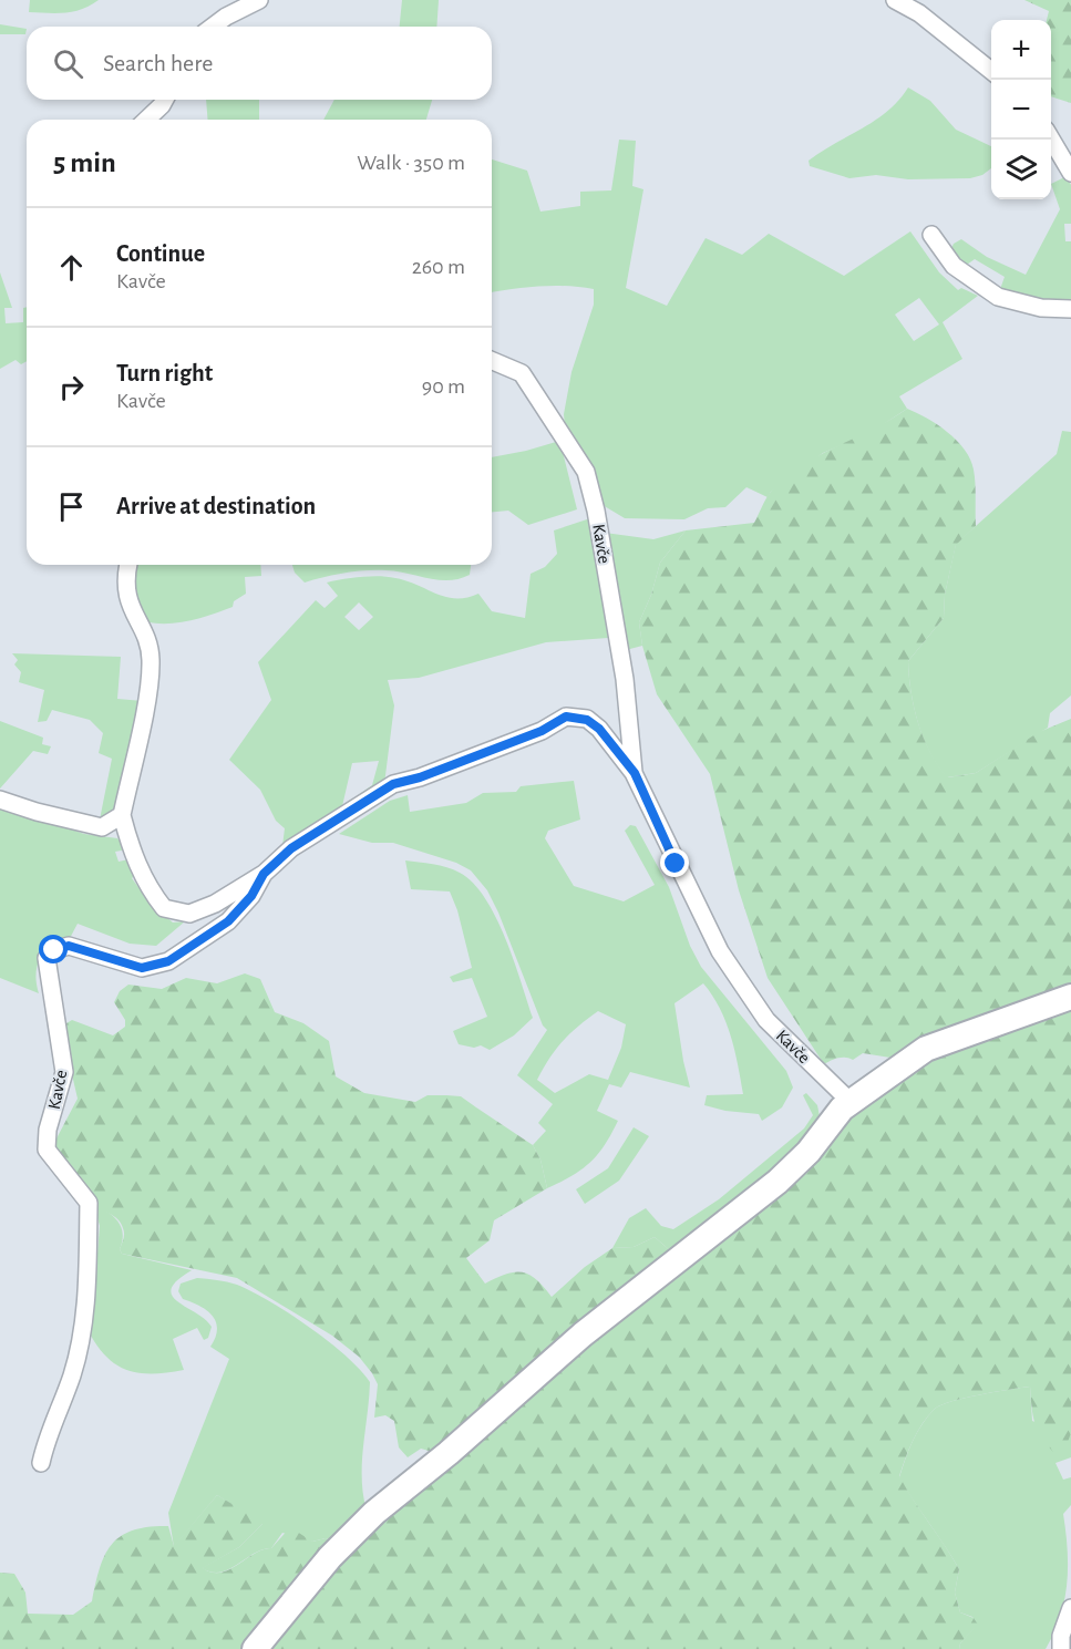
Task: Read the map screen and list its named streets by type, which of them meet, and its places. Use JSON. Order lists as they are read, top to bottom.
{
  "streets": {
    "street": ["Kavče"]
  },
  "page": {
    "map_buttons": ["+", "−"],
    "search": "Search here",
    "heading": ["5 min", "Walk · 350 m"],
    "list": [
      ["Continue", "Kavče", "260 m"],
      ["Turn right", "Kavče", "90 m"],
      "Arrive at destination"
    ]
  }
}
